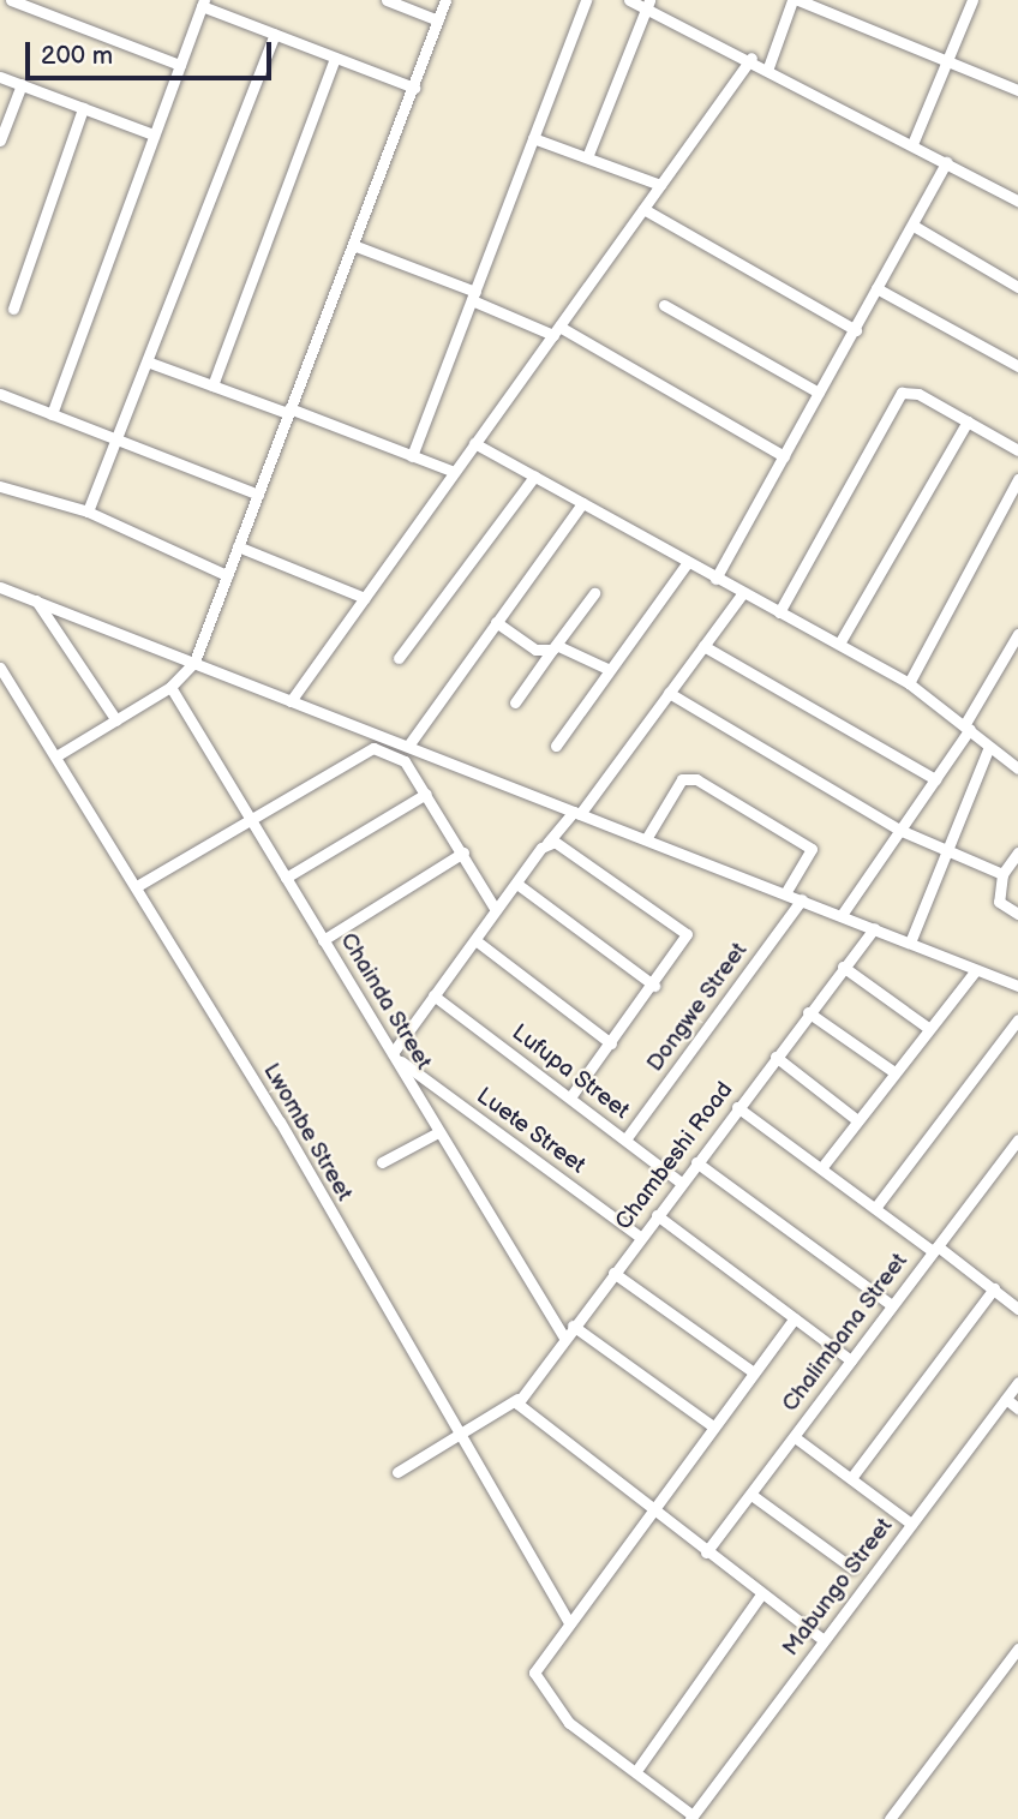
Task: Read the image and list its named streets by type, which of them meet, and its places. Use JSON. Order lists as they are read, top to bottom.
{
  "streets": {
    "street": [
      "Chainda Street",
      "Dongwe Street",
      "Lufupa Street",
      "Luete Street",
      "Lwombe Street",
      "Chambeshi Road",
      "Chalimbana Street",
      "Mabungo Street"
    ]
  },
  "crossings": [
    ["Chainda Street", "Luete Street"],
    ["Chainda Street", "Chambeshi Road"],
    ["Dongwe Street", "Lufupa Street"],
    ["Lufupa Street", "Chambeshi Road"],
    ["Luete Street", "Chambeshi Road"]
  ],
  "scale_bar": "200 m"
}
